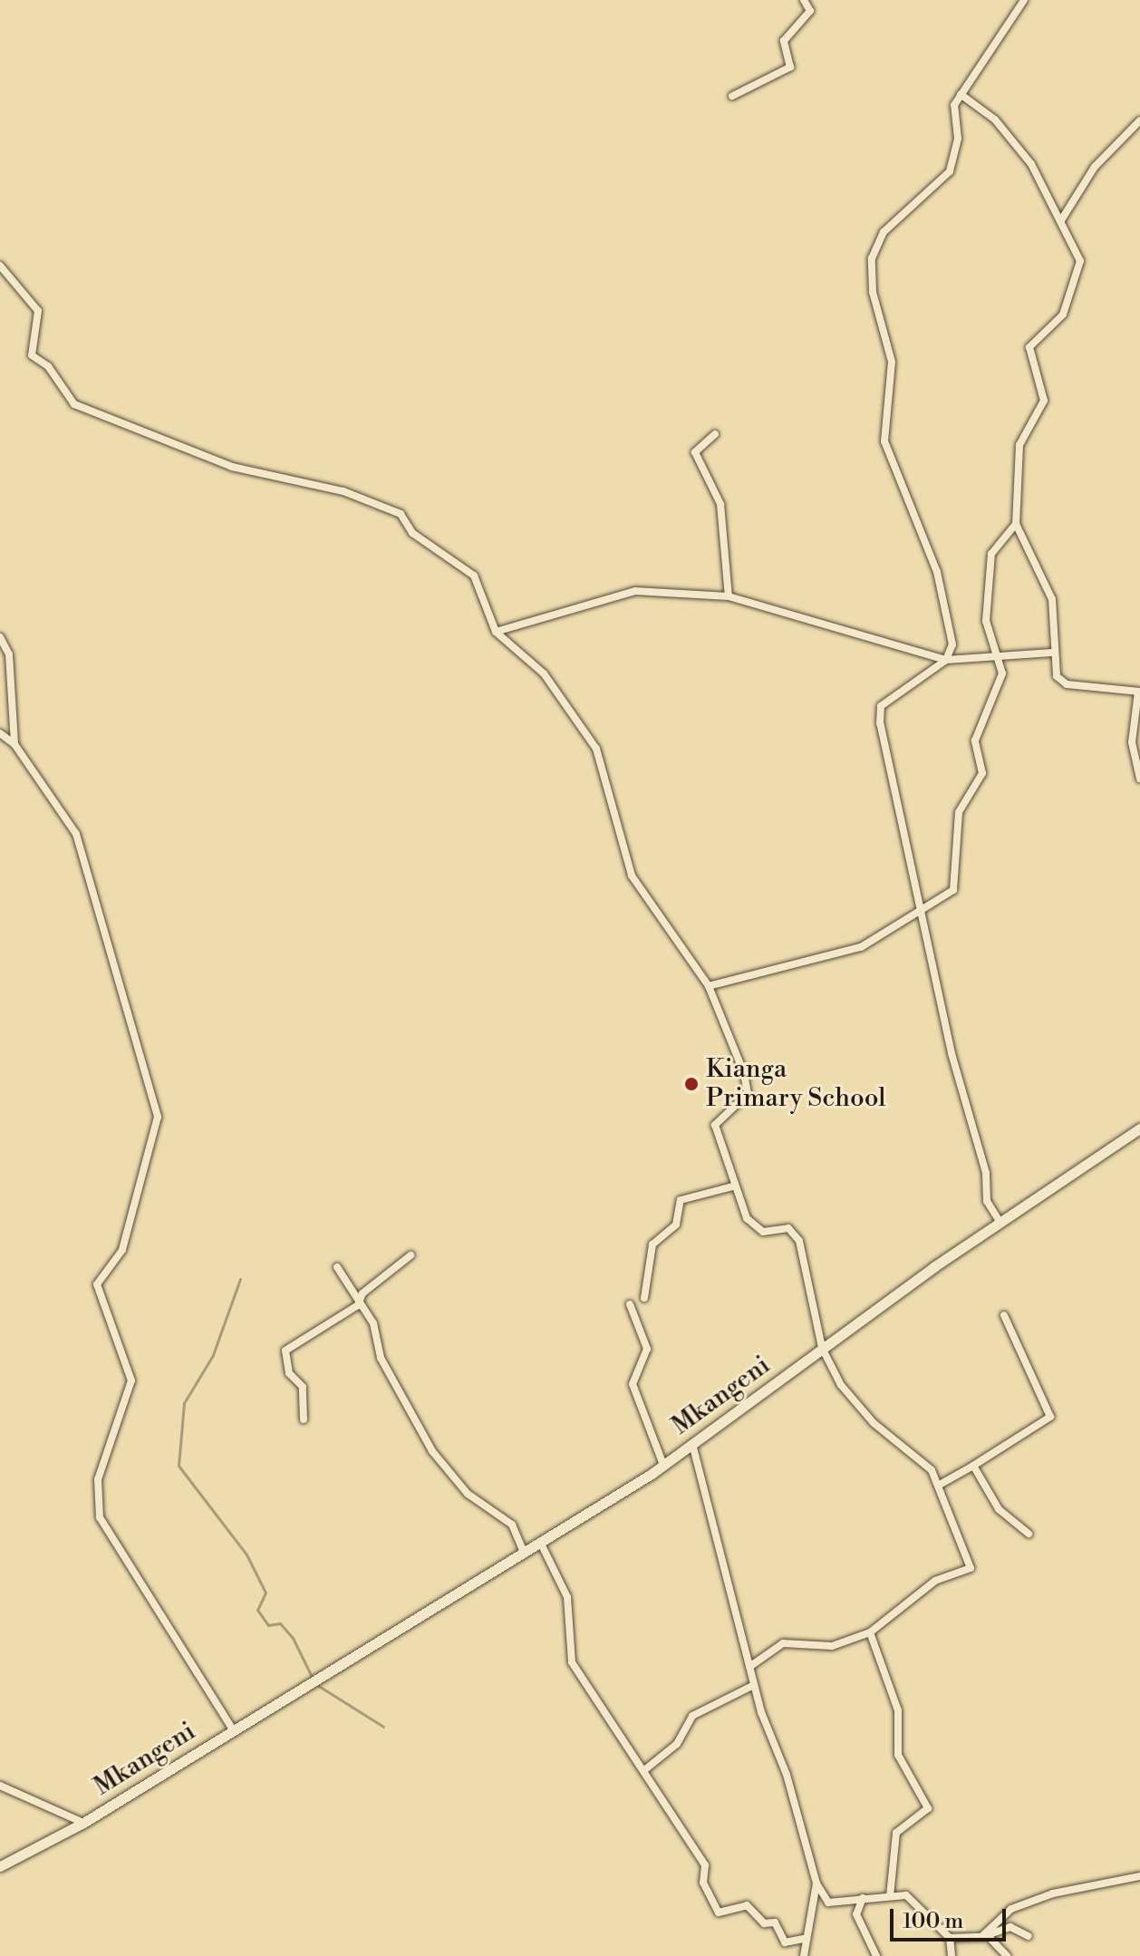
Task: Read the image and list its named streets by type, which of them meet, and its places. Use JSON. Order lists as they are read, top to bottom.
{
  "streets": {
    "street": ["Mkangeni"]
  },
  "places": ["Kianga Primary School"],
  "scale_bar": "100 m"
}
